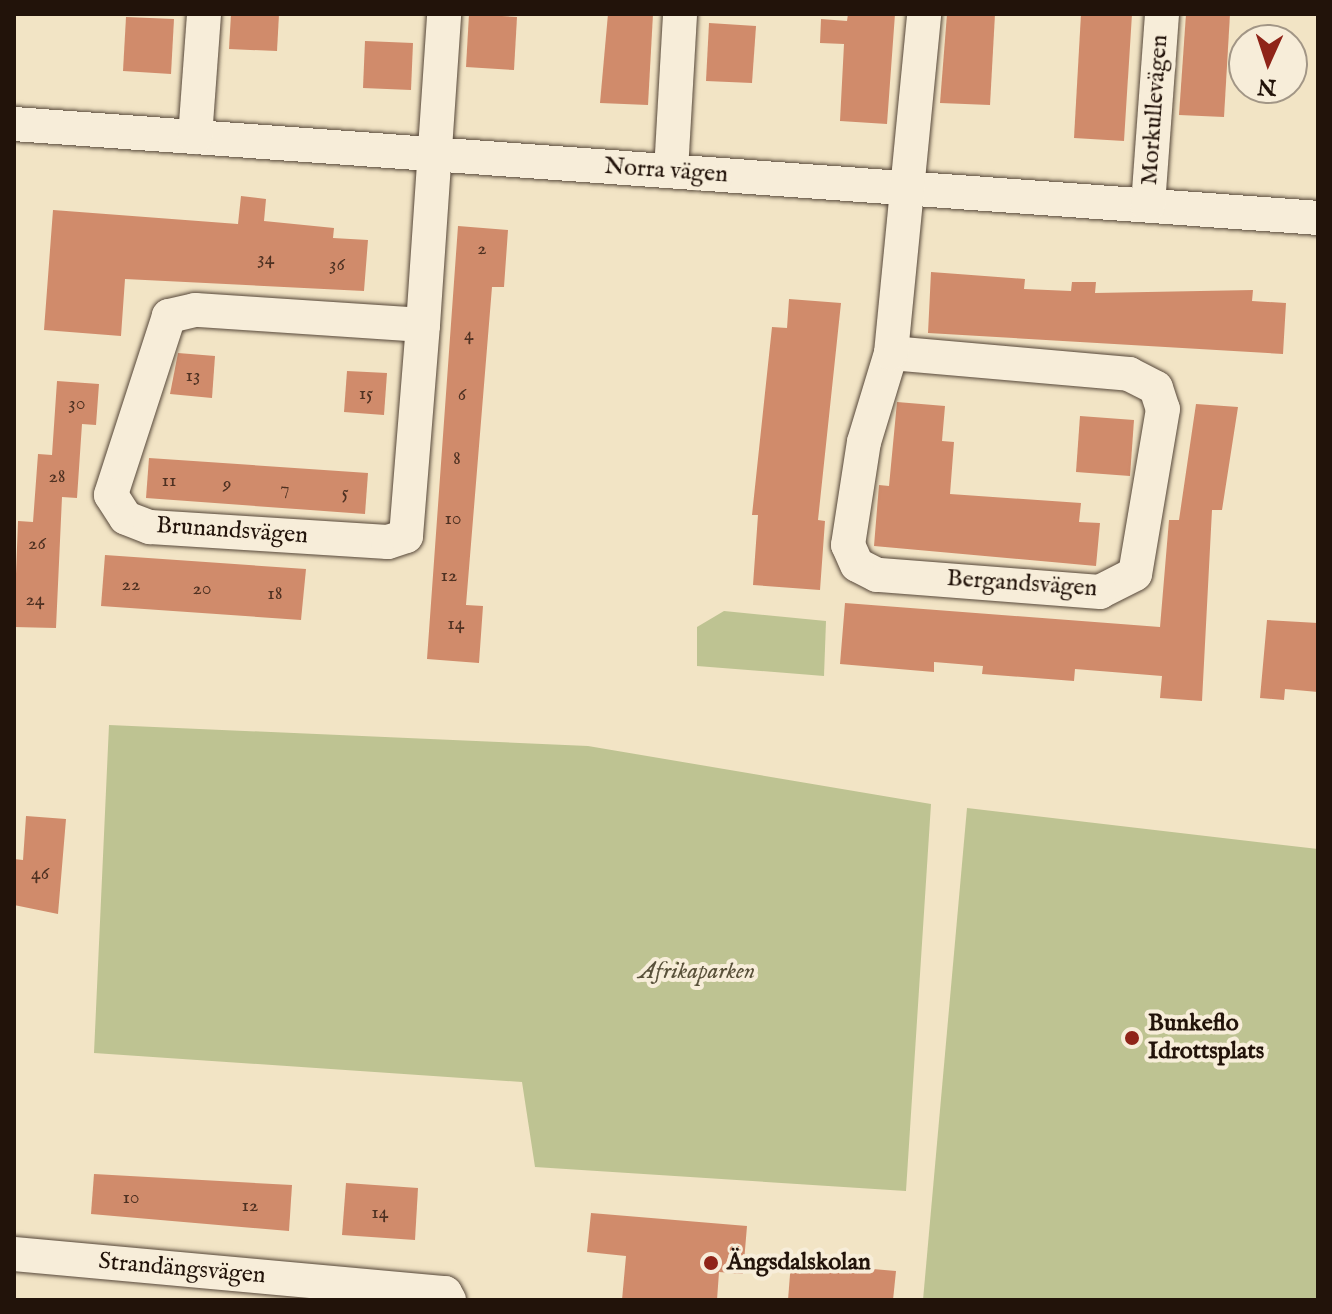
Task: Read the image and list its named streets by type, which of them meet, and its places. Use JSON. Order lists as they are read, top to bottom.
{
  "streets": {
    "street": [
      "Morkullevägen",
      "Norra vägen",
      "Brunandsvägen",
      "Bergandsvägen",
      "Strandängsvägen"
    ]
  },
  "crossings": [
    ["Morkullevägen", "Norra vägen"],
    ["Norra vägen", "Brunandsvägen"],
    ["Norra vägen", "Bergandsvägen"]
  ],
  "parks": ["Afrikaparken"],
  "places": ["Bunkeflo Idrottsplats", "Ängsdalskolan"],
  "house_numbers": [
    "2",
    "34",
    "36",
    "4",
    "13",
    "15",
    "6",
    "30",
    "8",
    "28",
    "11",
    "9",
    "7",
    "5",
    "10",
    "26",
    "12",
    "22",
    "20",
    "18",
    "24",
    "14",
    "46",
    "10",
    "12",
    "14"
  ],
  "north": "bottom"
}
